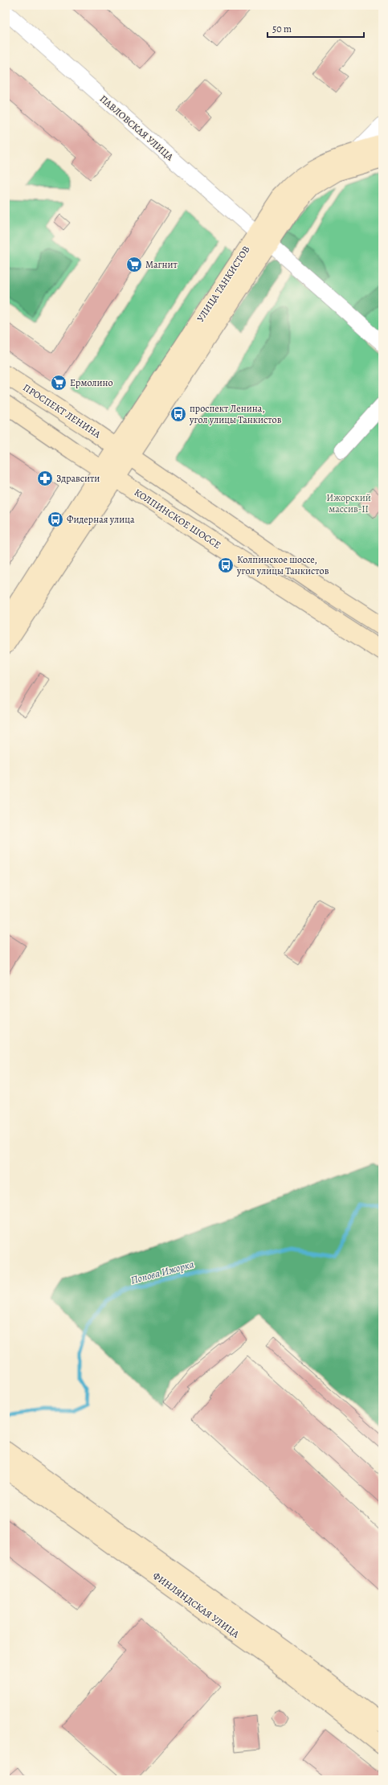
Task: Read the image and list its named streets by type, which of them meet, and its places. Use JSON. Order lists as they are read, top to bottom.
{
  "streets": {
    "main road": [
      "УЛИЦА ТАНКИСТОВ",
      "ПРОСПЕКТ ЛЕНИНА",
      "КОЛПИНСКОЕ ШОССЕ",
      "ФИНЛЯНДСКАЯ УЛИЦА"
    ],
    "street": ["ПАВЛОВСКАЯ УЛИЦА"]
  },
  "crossings": [
    ["ПАВЛОВСКАЯ УЛИЦА", "УЛИЦА ТАНКИСТОВ"],
    ["УЛИЦА ТАНКИСТОВ", "ПРОСПЕКТ ЛЕНИНА"]
  ],
  "water": ["Попова Ижорка"],
  "parks": ["Ижорский массив-II"],
  "places": {
    "supermarket": ["Магнит", "Ермолино"],
    "bus stop": ["проспект Ленина, угол улицы Танкистов", "Фидерная улица", "Колпинское шоссе, угол улицы Танкистов"],
    "pharmacy": ["Здравсити"]
  },
  "scale_bar": "50 m"
}
